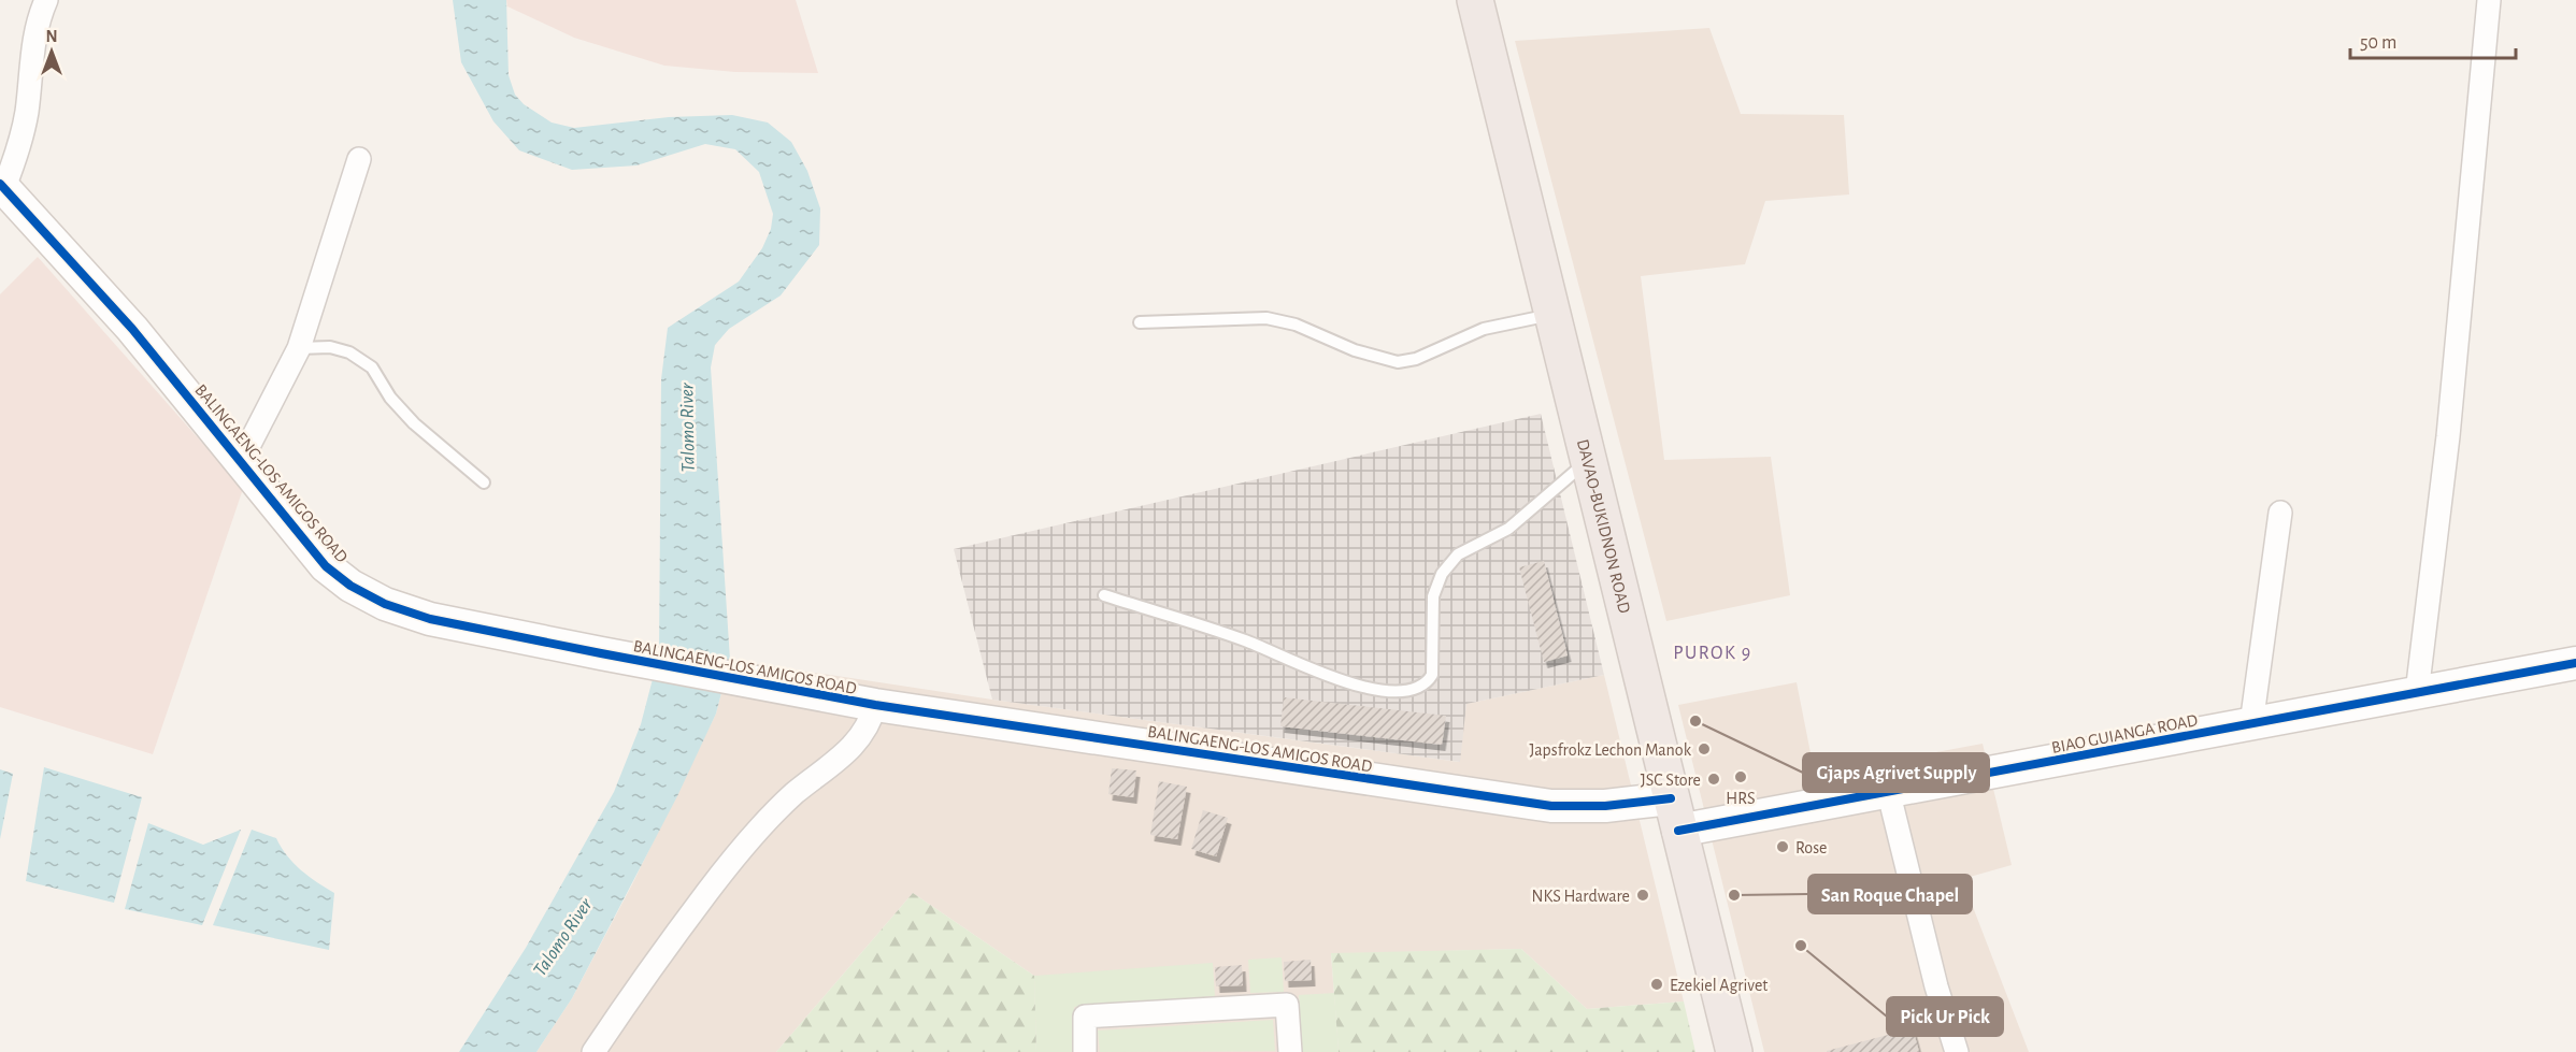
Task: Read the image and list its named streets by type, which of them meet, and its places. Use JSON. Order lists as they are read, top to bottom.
{
  "streets": {
    "highway": ["DAVAO-BUKIDNON ROAD"],
    "street": ["BALINGAENG-LOS AMIGOS ROAD", "BIAO GUIANGA ROAD"]
  },
  "crossings": [
    ["BALINGAENG-LOS AMIGOS ROAD", "DAVAO-BUKIDNON ROAD"],
    ["BALINGAENG-LOS AMIGOS ROAD", "BIAO GUIANGA ROAD"],
    ["DAVAO-BUKIDNON ROAD", "BIAO GUIANGA ROAD"]
  ],
  "districts": ["PUROK 9"],
  "water": ["Talomo River"],
  "places": [
    "Gjaps Agrivet Supply",
    "Japsfrokz Lechon Manok",
    "HRS",
    "JSC Store",
    "Rose",
    "NKS Hardware",
    "San Roque Chapel",
    "Pick Ur Pick",
    "Ezekiel Agrivet"
  ],
  "scale_bar": "50 m",
  "north": "top"
}
